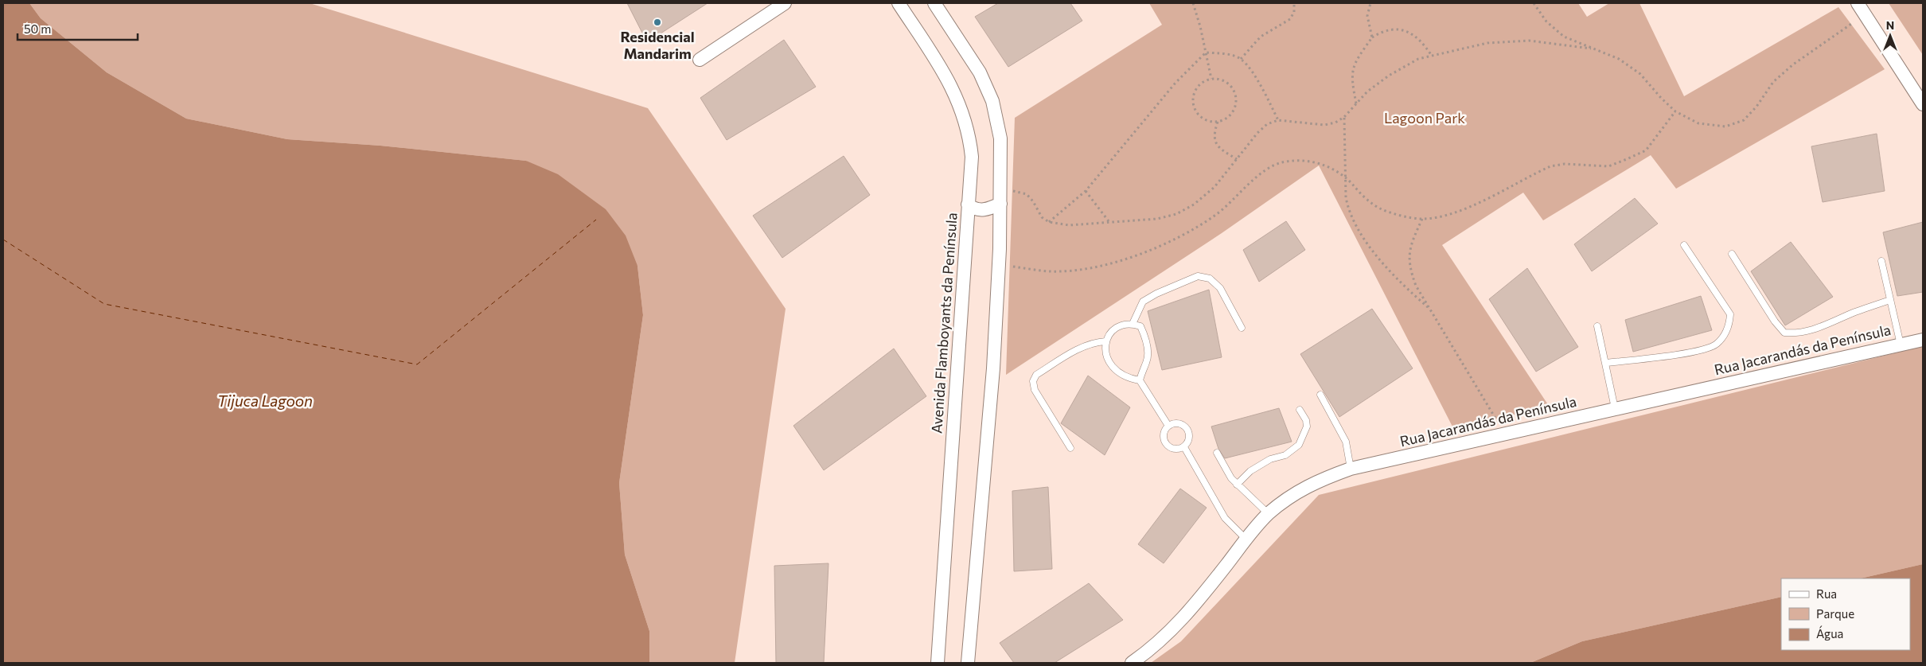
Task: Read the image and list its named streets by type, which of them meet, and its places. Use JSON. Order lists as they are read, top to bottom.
{
  "streets": {
    "street": ["Avenida Flamboyants da Península", "Rua Jacarandás da Península"]
  },
  "water": ["Tijuca Lagoon"],
  "parks": ["Lagoon Park"],
  "places": ["Residencial Mandarim"],
  "legend": ["Rua", "Parque", "Água"],
  "scale_bar": "50 m",
  "north": "top"
}
